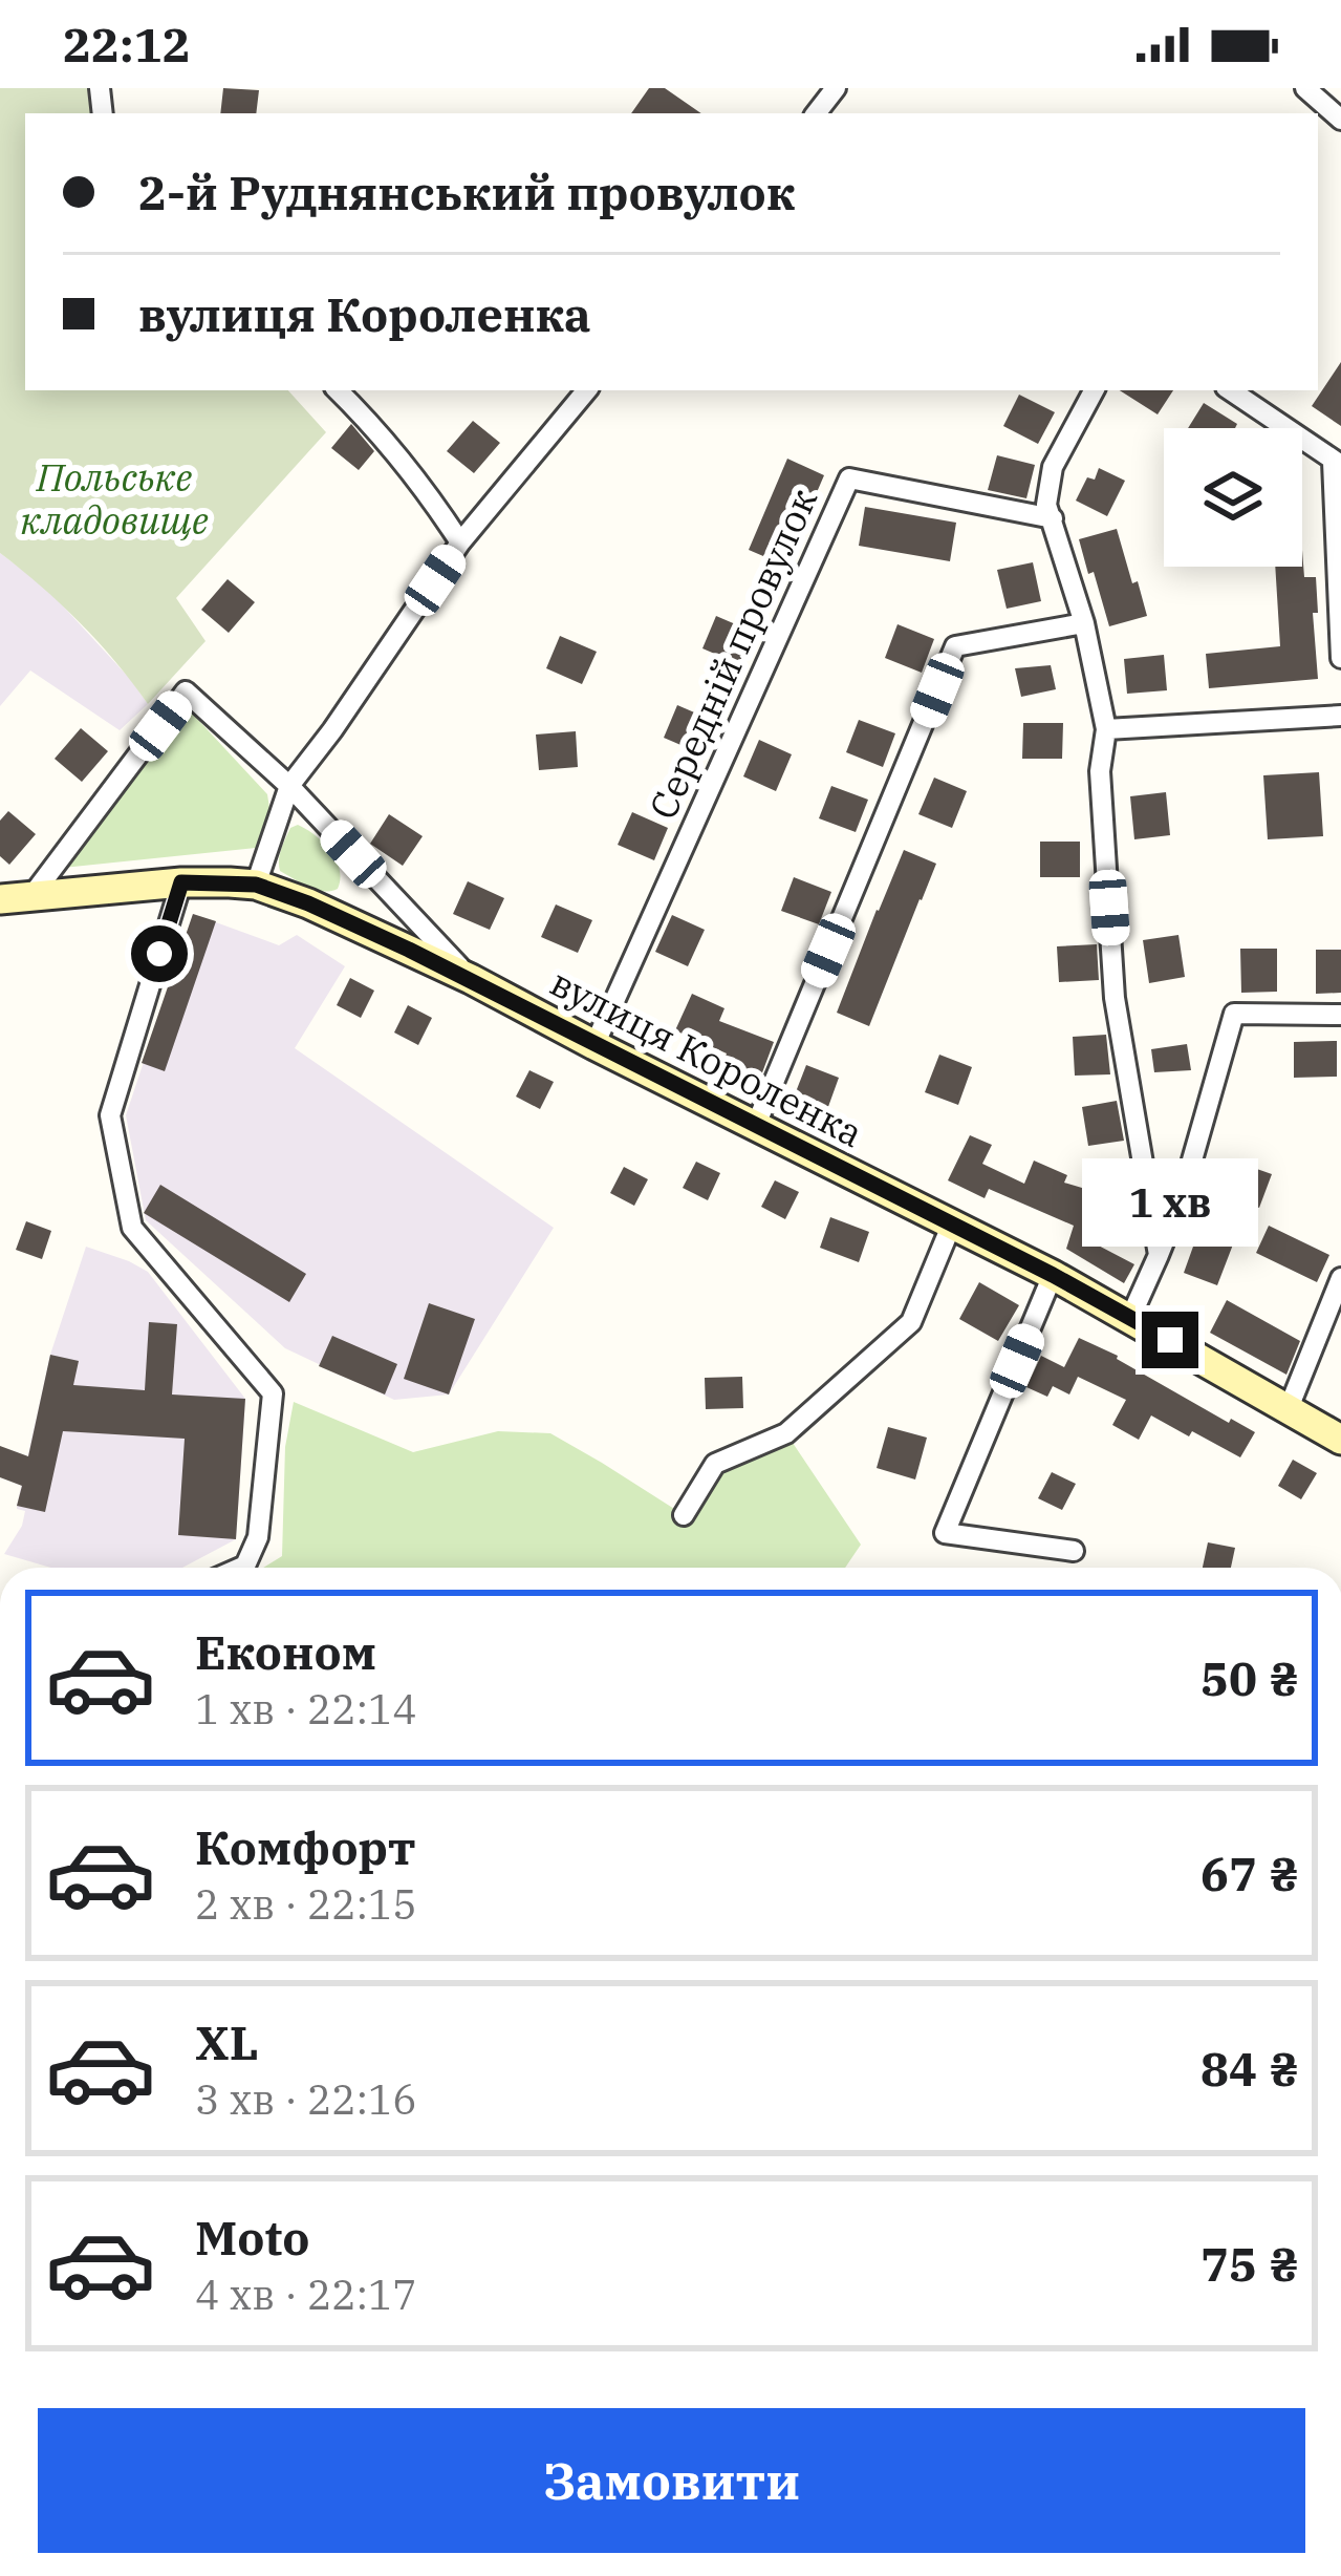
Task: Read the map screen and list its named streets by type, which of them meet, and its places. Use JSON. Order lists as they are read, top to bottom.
{
  "streets": {
    "street": ["Середній провулок", "вулиця Короленка"]
  },
  "crossings": [
    ["Середній провулок", "вулиця Короленка"]
  ],
  "parks": ["Польське кладовище"],
  "page": {
    "status": "22:12",
    "banner": ["2-й Руднянський провулок", "вулиця Короленка"],
    "bubble": "1 хв",
    "list": [
      {
        "name": "Економ",
        "note": "1 хв · 22:14",
        "value": "50 ₴"
      },
      {
        "name": "Комфорт",
        "note": "2 хв · 22:15",
        "value": "67 ₴"
      },
      {
        "name": "XL",
        "note": "3 хв · 22:16",
        "value": "84 ₴"
      },
      {
        "name": "Moto",
        "note": "4 хв · 22:17",
        "value": "75 ₴"
      }
    ],
    "buttons": "Замовити"
  }
}
